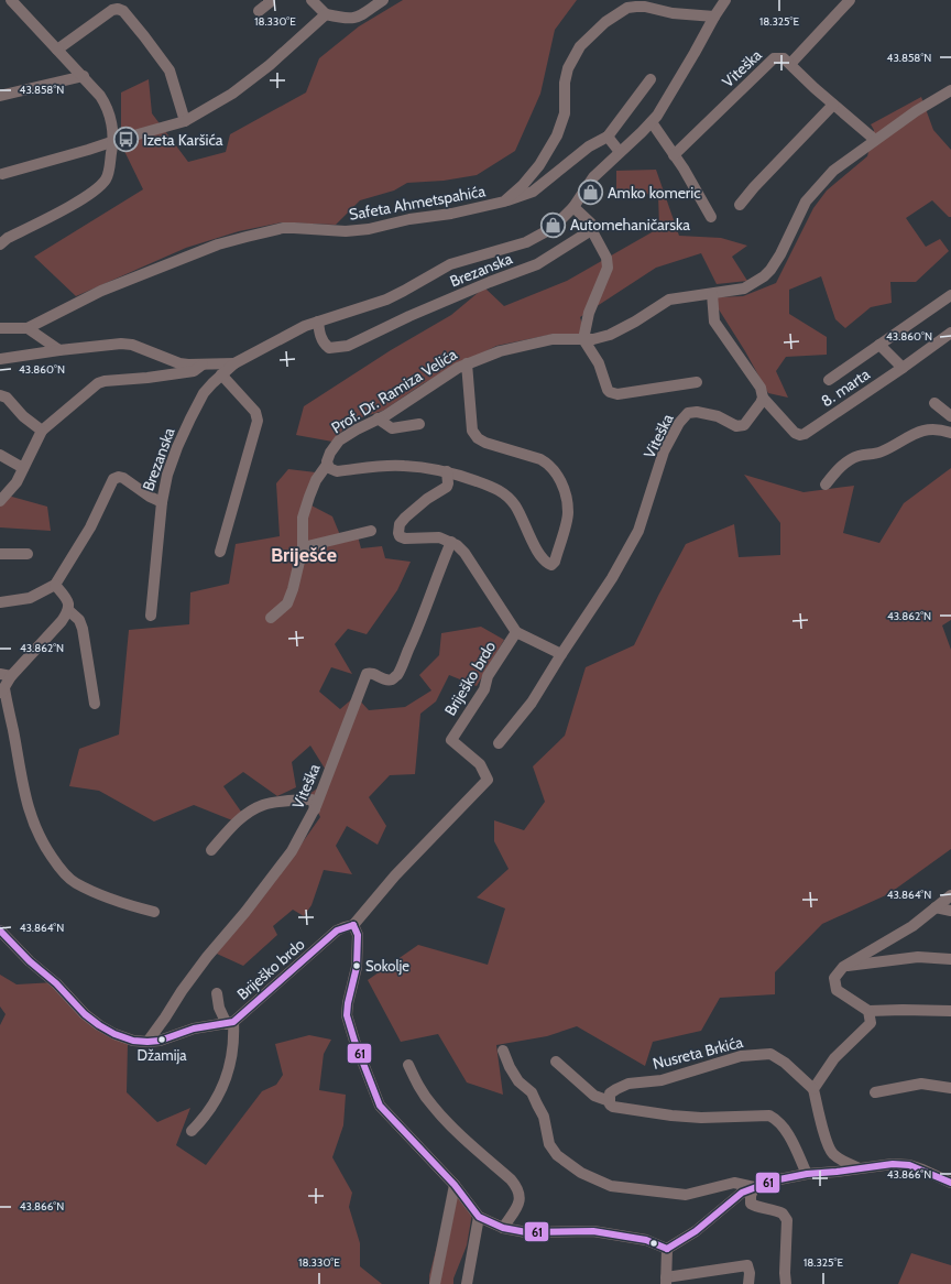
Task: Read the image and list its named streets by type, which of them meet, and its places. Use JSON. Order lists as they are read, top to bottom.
{
  "streets": {
    "street": [
      "Viteška",
      "Safeta Ahmetspahića",
      "Brezanska",
      "8. marta",
      "Prof. Dr. Ramiza Velića",
      "Briješko brdo",
      "Nusreta Brkića"
    ]
  },
  "crossings": [
    ["Viteška", "8. marta"],
    ["Safeta Ahmetspahića", "Brezanska"]
  ],
  "districts": ["Briješće"],
  "places": {
    "bus stop": ["Izeta Karšića"],
    "shop": ["Amko komeric", "Automehaničarska"],
    "other": ["Sokolje", "Džamija"]
  },
  "lines": ["transit line 61"],
  "coordinates": [
    "18.330°E",
    "18.325°E",
    "43.858°N",
    "43.860°N",
    "43.862°N",
    "43.864°N",
    "43.866°N"
  ]
}
